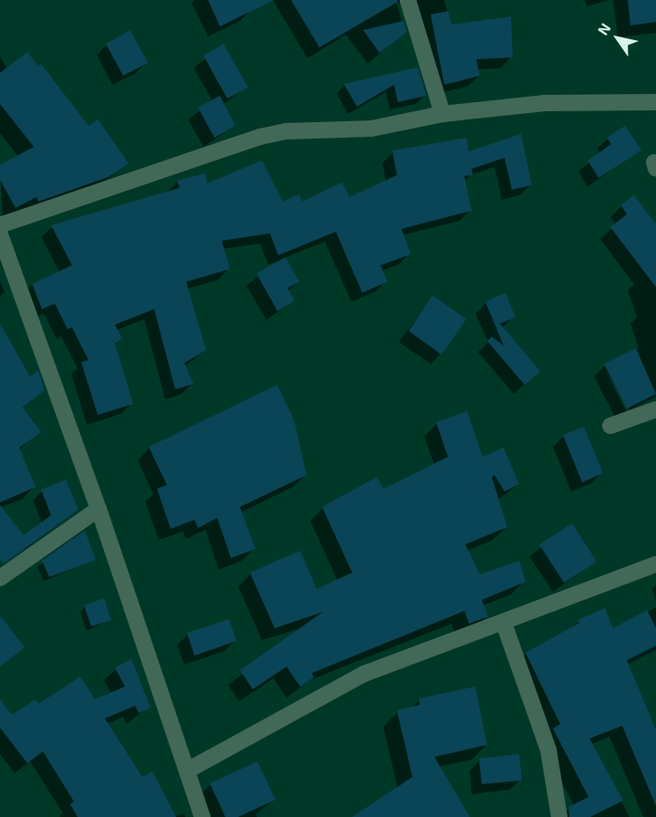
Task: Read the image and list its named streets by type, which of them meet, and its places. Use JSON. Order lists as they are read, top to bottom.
{
  "north": "top left"
}
